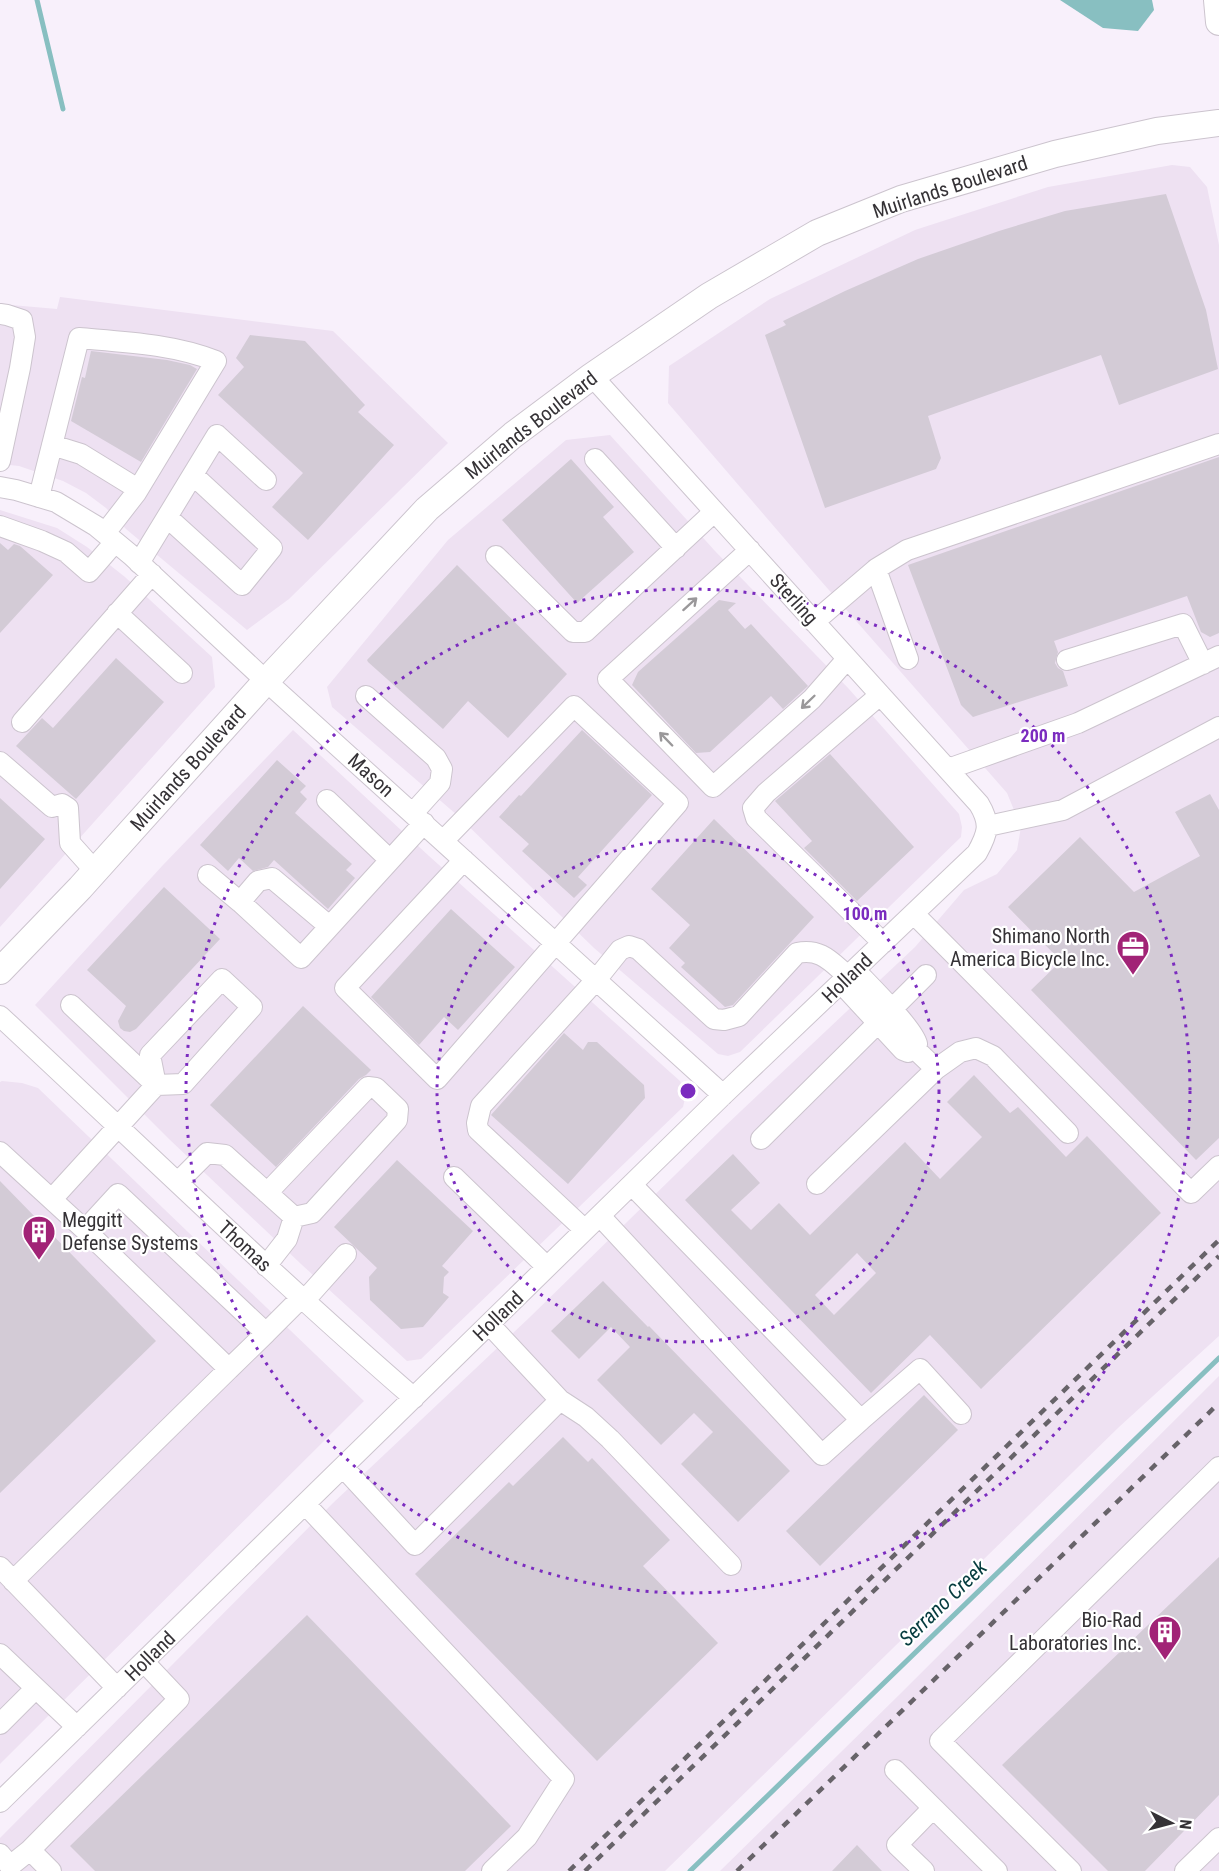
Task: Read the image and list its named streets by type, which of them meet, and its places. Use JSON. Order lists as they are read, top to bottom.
{
  "streets": {
    "main road": ["Muirlands Boulevard"],
    "street": [
      "Sterling",
      "Mason",
      "Holland",
      "Thomas"
    ]
  },
  "crossings": [
    ["Muirlands Boulevard", "Sterling"],
    ["Muirlands Boulevard", "Mason"],
    ["Sterling", "Holland"],
    ["Mason", "Holland"],
    ["Holland", "Thomas"]
  ],
  "water": ["Serrano Creek"],
  "places": {
    "office": ["Shimano North America Bicycle Inc."],
    "building": ["Meggitt Defense Systems", "Bio-Rad Laboratories Inc."]
  },
  "north": "right",
  "rings": ["200 m", "100 m"]
}
